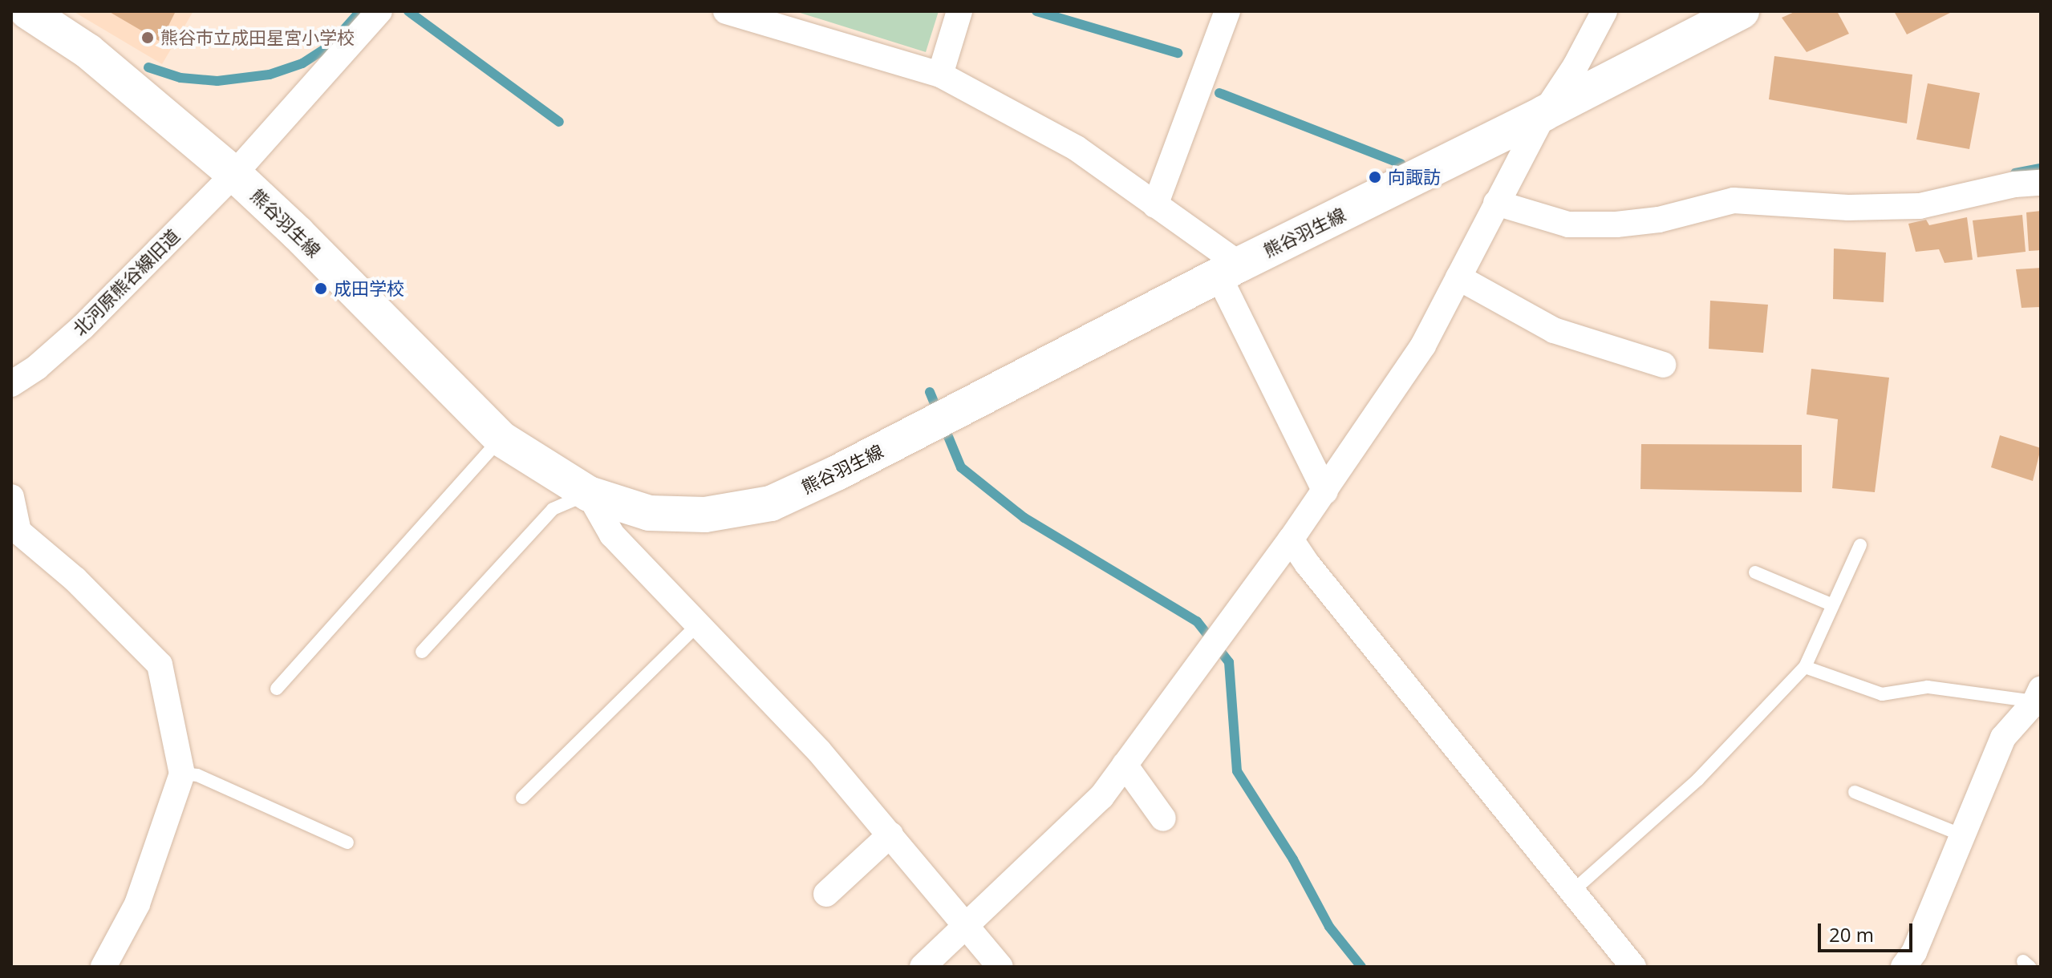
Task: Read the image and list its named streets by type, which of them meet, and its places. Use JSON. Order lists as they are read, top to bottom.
{
  "streets": {
    "main road": ["熊谷羽生線"],
    "street": ["北河原熊谷線旧道"]
  },
  "crossings": [
    ["熊谷羽生線", "北河原熊谷線旧道"]
  ],
  "places": ["熊谷市立成田星宮小学校", "向諏訪", "成田学校"],
  "scale_bar": "20 m"
}
